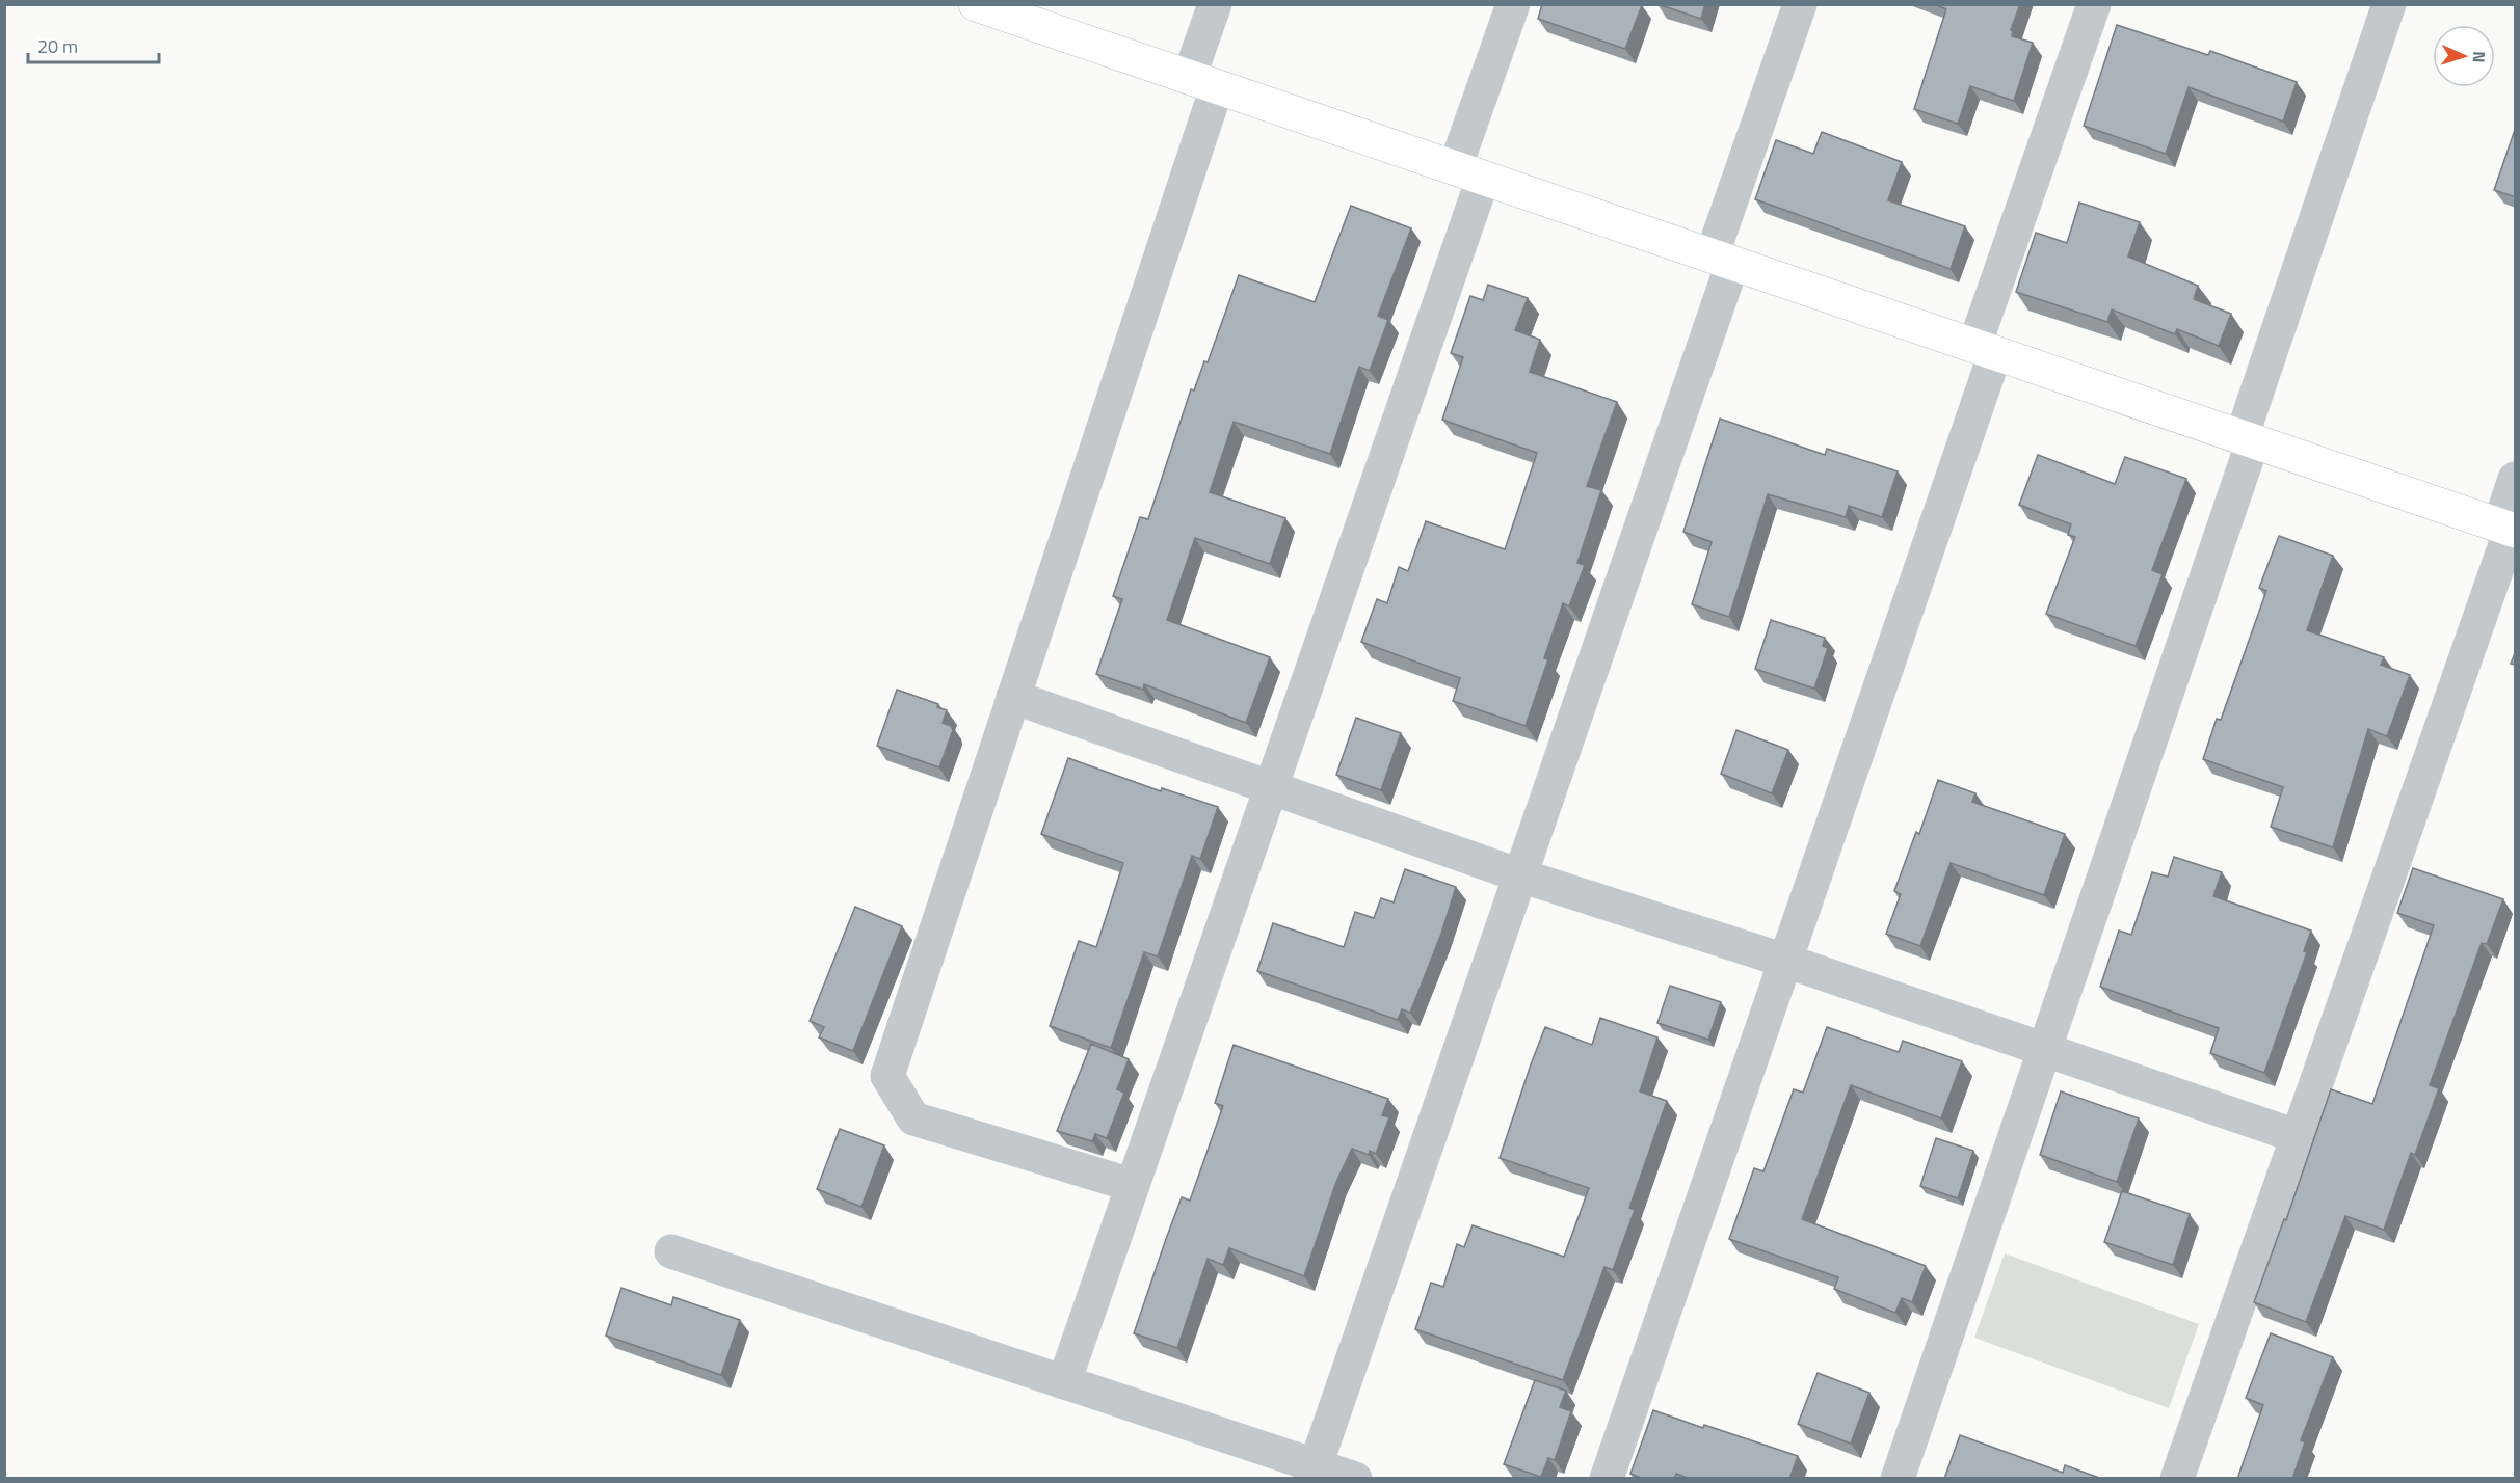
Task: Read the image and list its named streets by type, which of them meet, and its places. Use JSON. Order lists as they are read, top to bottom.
{
  "scale_bar": "20 m",
  "north": "right"
}
